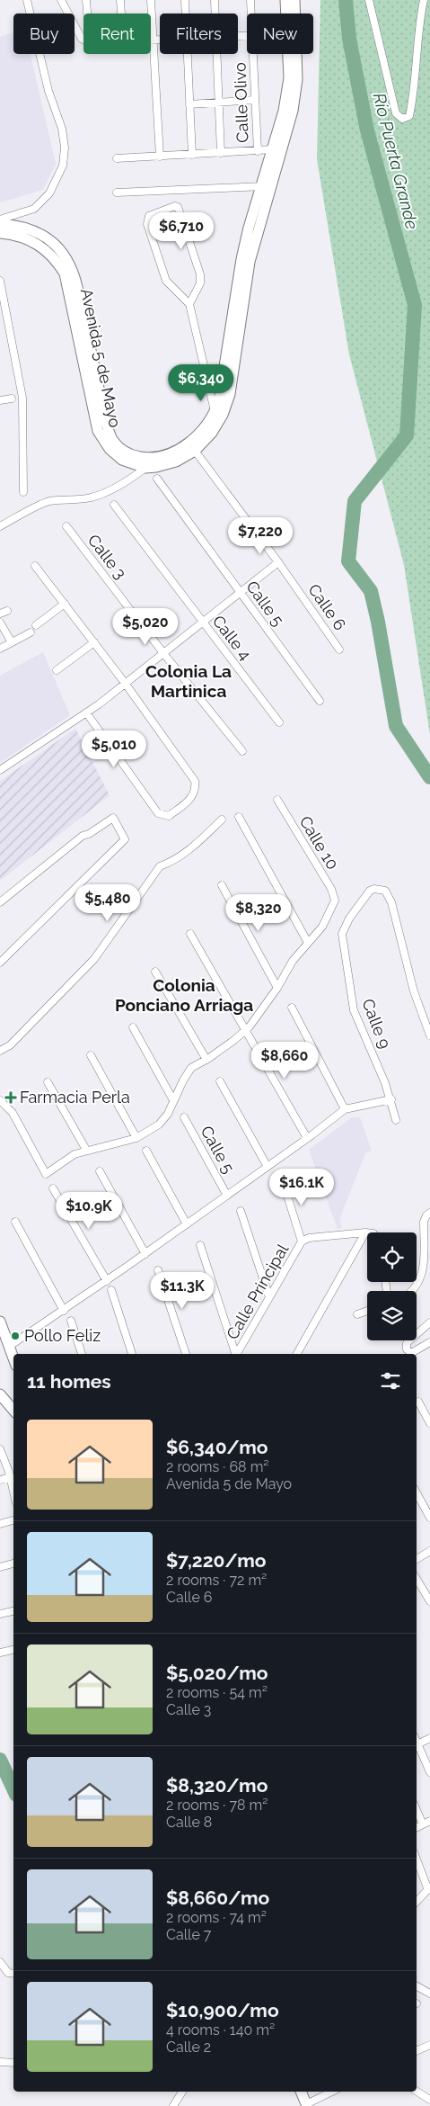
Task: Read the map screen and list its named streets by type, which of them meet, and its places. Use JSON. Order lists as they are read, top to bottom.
{
  "streets": {
    "main road": ["Avenida 5 de Mayo"],
    "street": [
      "Calle Olivo",
      "Calle 3",
      "Calle 5",
      "Calle 6",
      "Calle 4",
      "Calle 10",
      "Calle 9",
      "Calle Principal"
    ]
  },
  "crossings": [
    ["Avenida 5 de Mayo", "Calle 6"]
  ],
  "districts": ["Colonia La Martinica", "Colonia Ponciano Arriaga"],
  "water": ["Río Puerta Grande"],
  "places": {
    "health": ["Farmacia Perla"],
    "other": ["Pollo Feliz"]
  },
  "page": {
    "chip": [
      "Buy",
      "Rent",
      "Filters",
      "New"
    ],
    "price": [
      "$6,710",
      "$6,340",
      "$7,220",
      "$5,020",
      "$5,010",
      "$5,480",
      "$8,320",
      "$8,660",
      "$16.1K",
      "$10.9K",
      "$11.3K"
    ],
    "heading": "11 homes",
    "list": [
      {
        "name": "$6,340/mo",
        "note": "2 rooms · 68 m² · Avenida 5 de Mayo"
      },
      {
        "name": "$7,220/mo",
        "note": "2 rooms · 72 m² · Calle 6"
      },
      {
        "name": "$5,020/mo",
        "note": "2 rooms · 54 m² · Calle 3"
      },
      {
        "name": "$8,320/mo",
        "note": "2 rooms · 78 m² · Calle 8"
      },
      {
        "name": "$8,660/mo",
        "note": "2 rooms · 74 m² · Calle 7"
      },
      {
        "name": "$10,900/mo",
        "note": "4 rooms · 140 m² · Calle 2"
      }
    ]
  }
}
